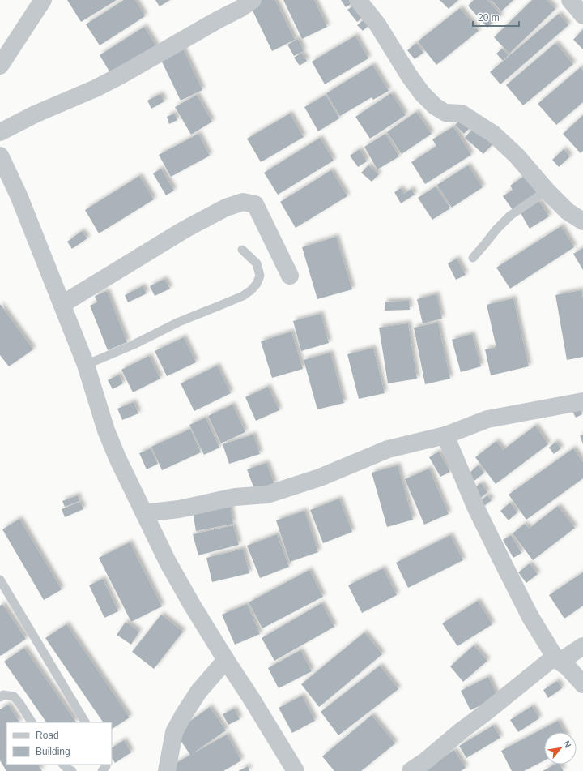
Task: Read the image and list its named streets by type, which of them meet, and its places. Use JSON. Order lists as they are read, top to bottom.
{
  "legend": ["Road", "Building"],
  "scale_bar": "20 m",
  "north": "top right"
}
